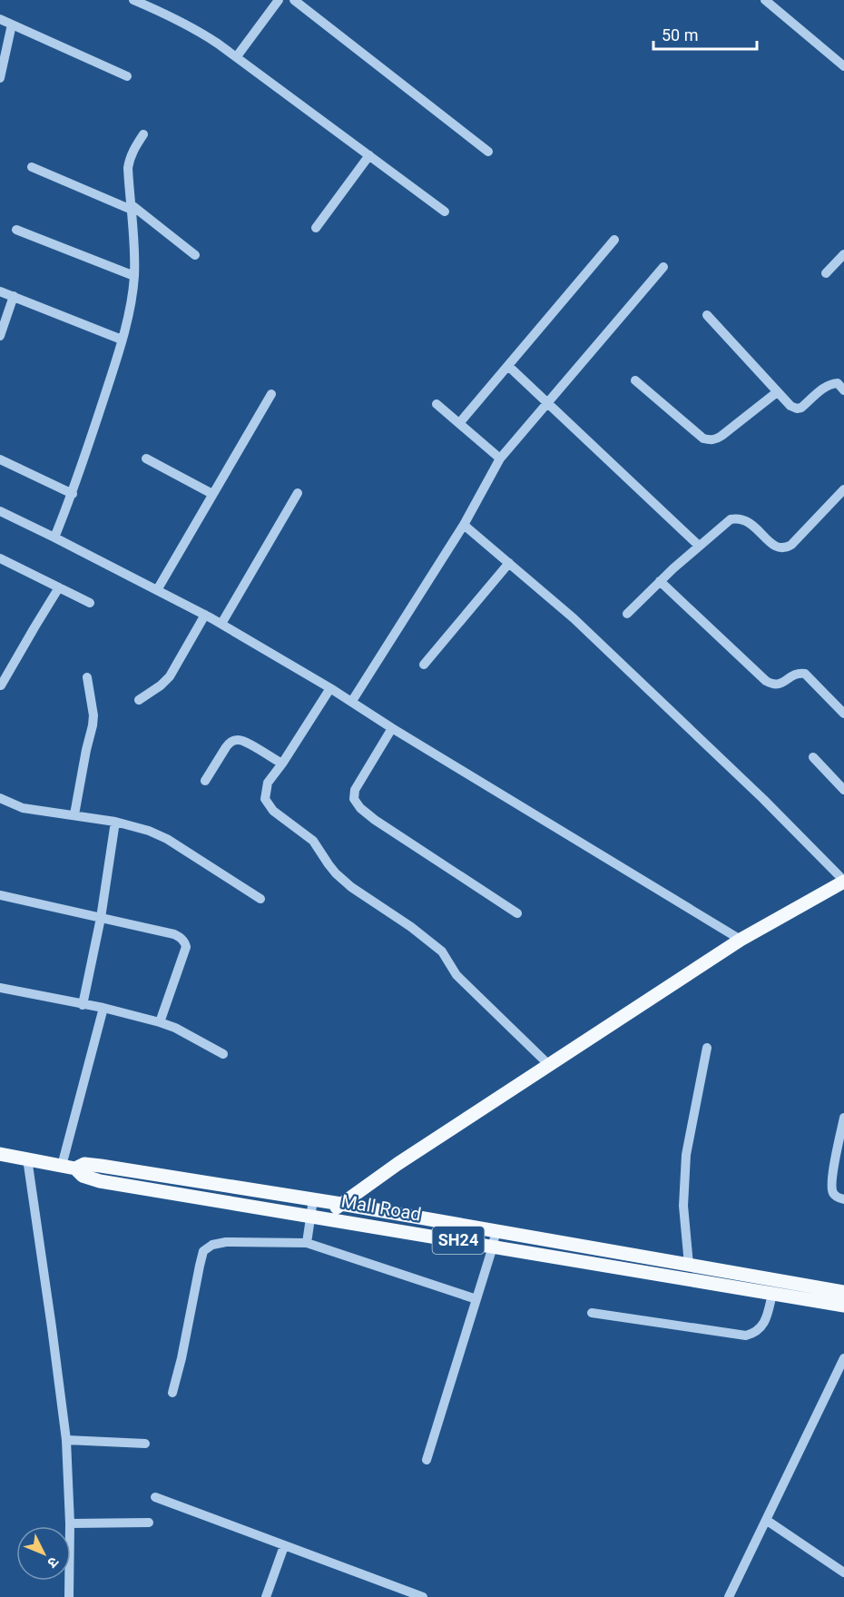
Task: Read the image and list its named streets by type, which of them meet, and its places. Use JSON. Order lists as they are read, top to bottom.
{
  "streets": {
    "main road": ["Mall Road", "SH24"]
  },
  "scale_bar": "50 m",
  "north": "bottom right"
}
